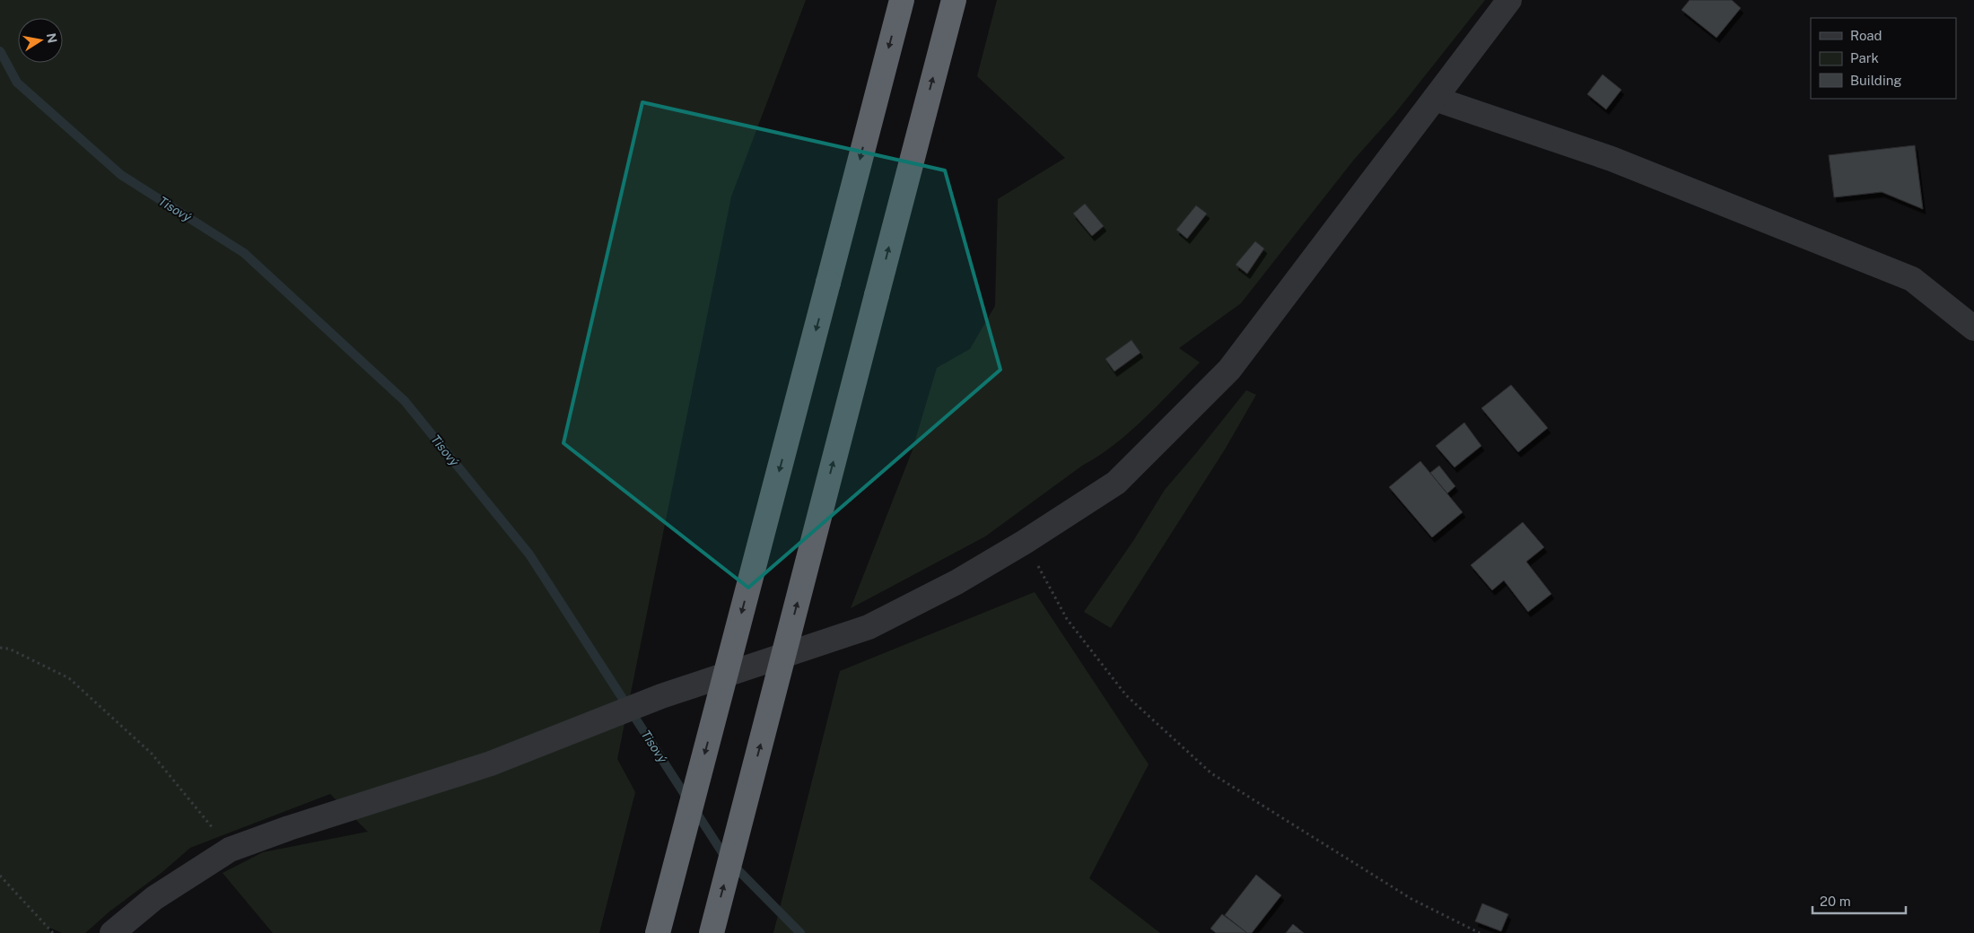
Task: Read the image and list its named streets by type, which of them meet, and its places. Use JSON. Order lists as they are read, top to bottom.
{
  "water": ["Tisový"],
  "legend": ["Road", "Park", "Building"],
  "scale_bar": "20 m",
  "north": "right"
}
